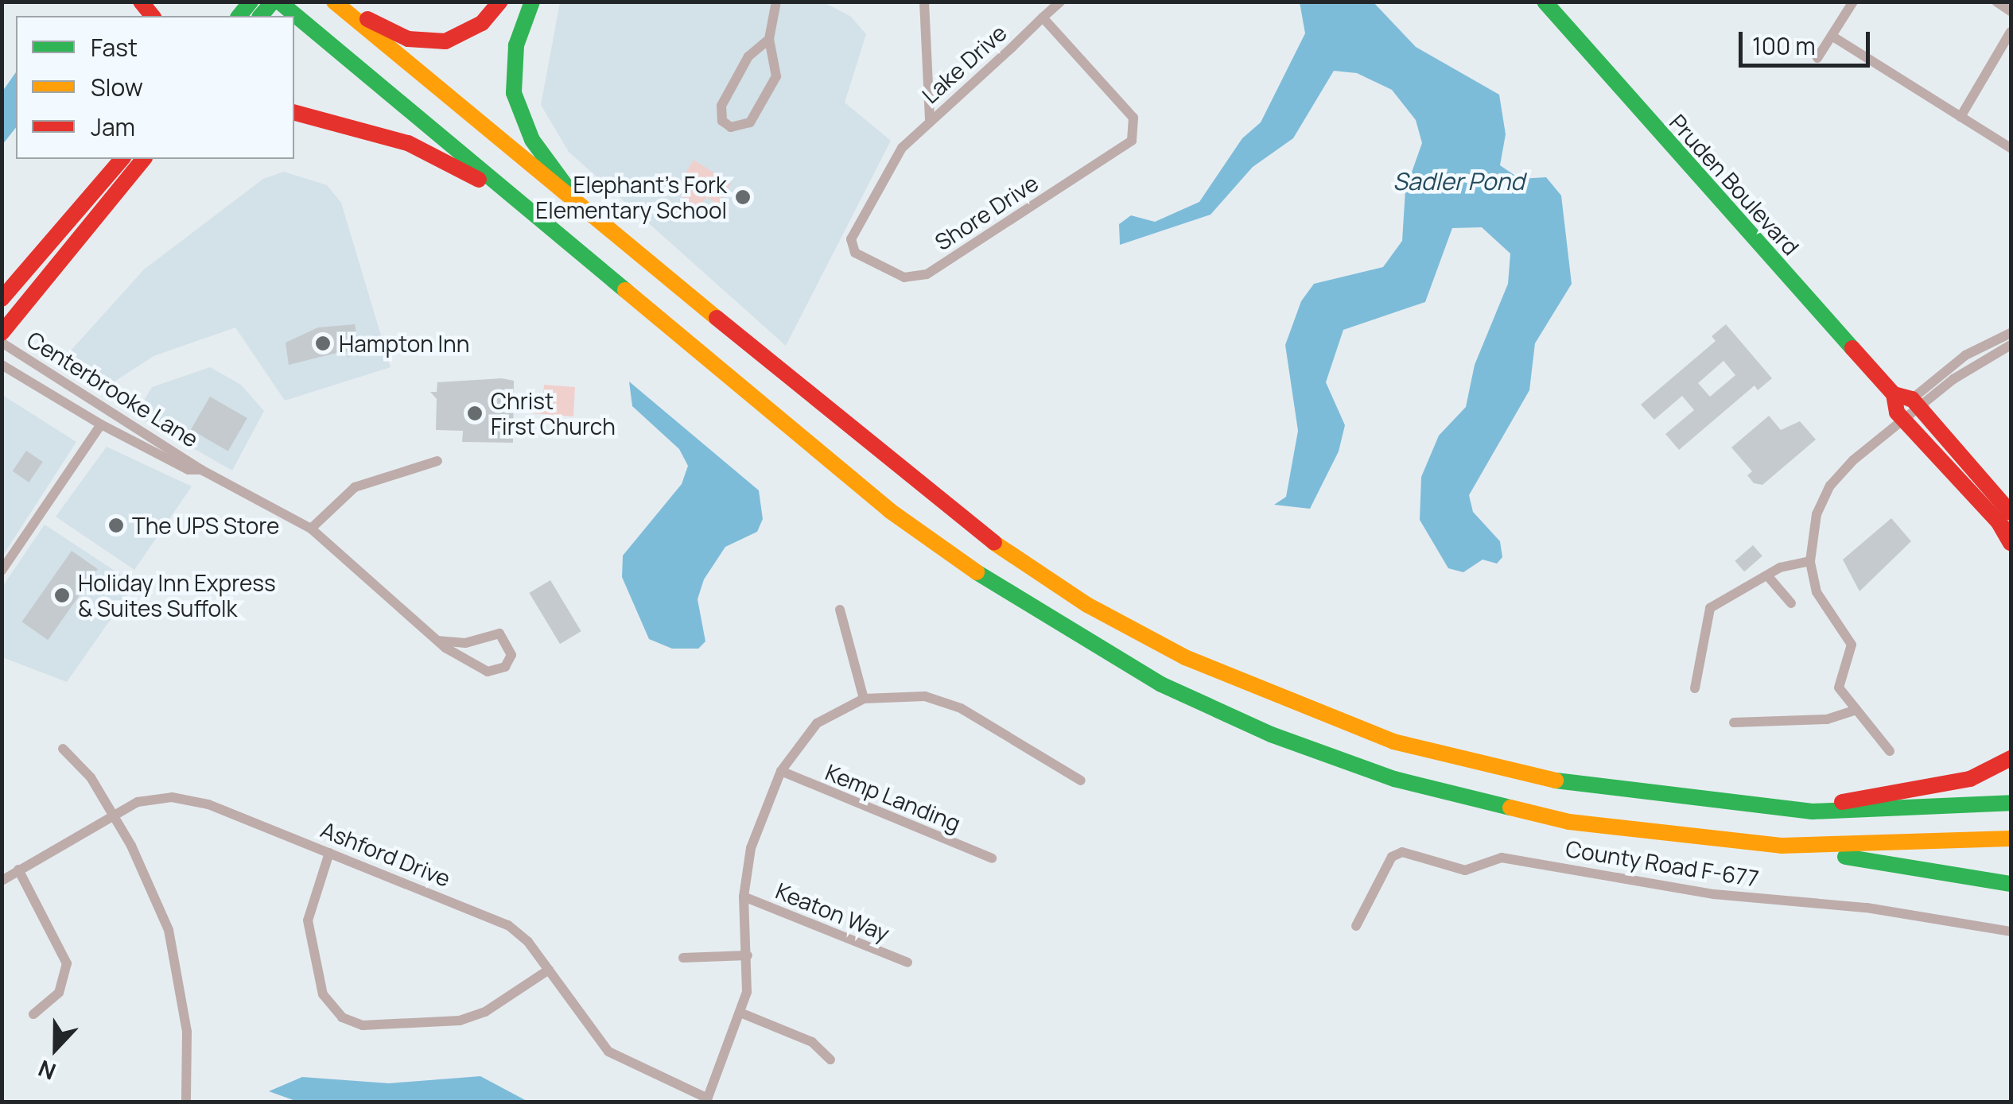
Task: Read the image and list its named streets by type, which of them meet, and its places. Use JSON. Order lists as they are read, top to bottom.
{
  "streets": {
    "main road": ["Pruden Boulevard"],
    "street": [
      "Lake Drive",
      "Shore Drive",
      "Centerbrooke Lane",
      "Kemp Landing",
      "Ashford Drive",
      "County Road F-677",
      "Keaton Way"
    ]
  },
  "crossings": [
    ["Lake Drive", "Shore Drive"]
  ],
  "water": ["Sadler Pond"],
  "places": [
    "Elephant's Fork Elementary School",
    "Hampton Inn",
    "Christ First Church",
    "The UPS Store",
    "Holiday Inn Express & Suites Suffolk"
  ],
  "legend": ["Fast", "Slow", "Jam"],
  "scale_bar": "100 m",
  "north": "bottom"
}
